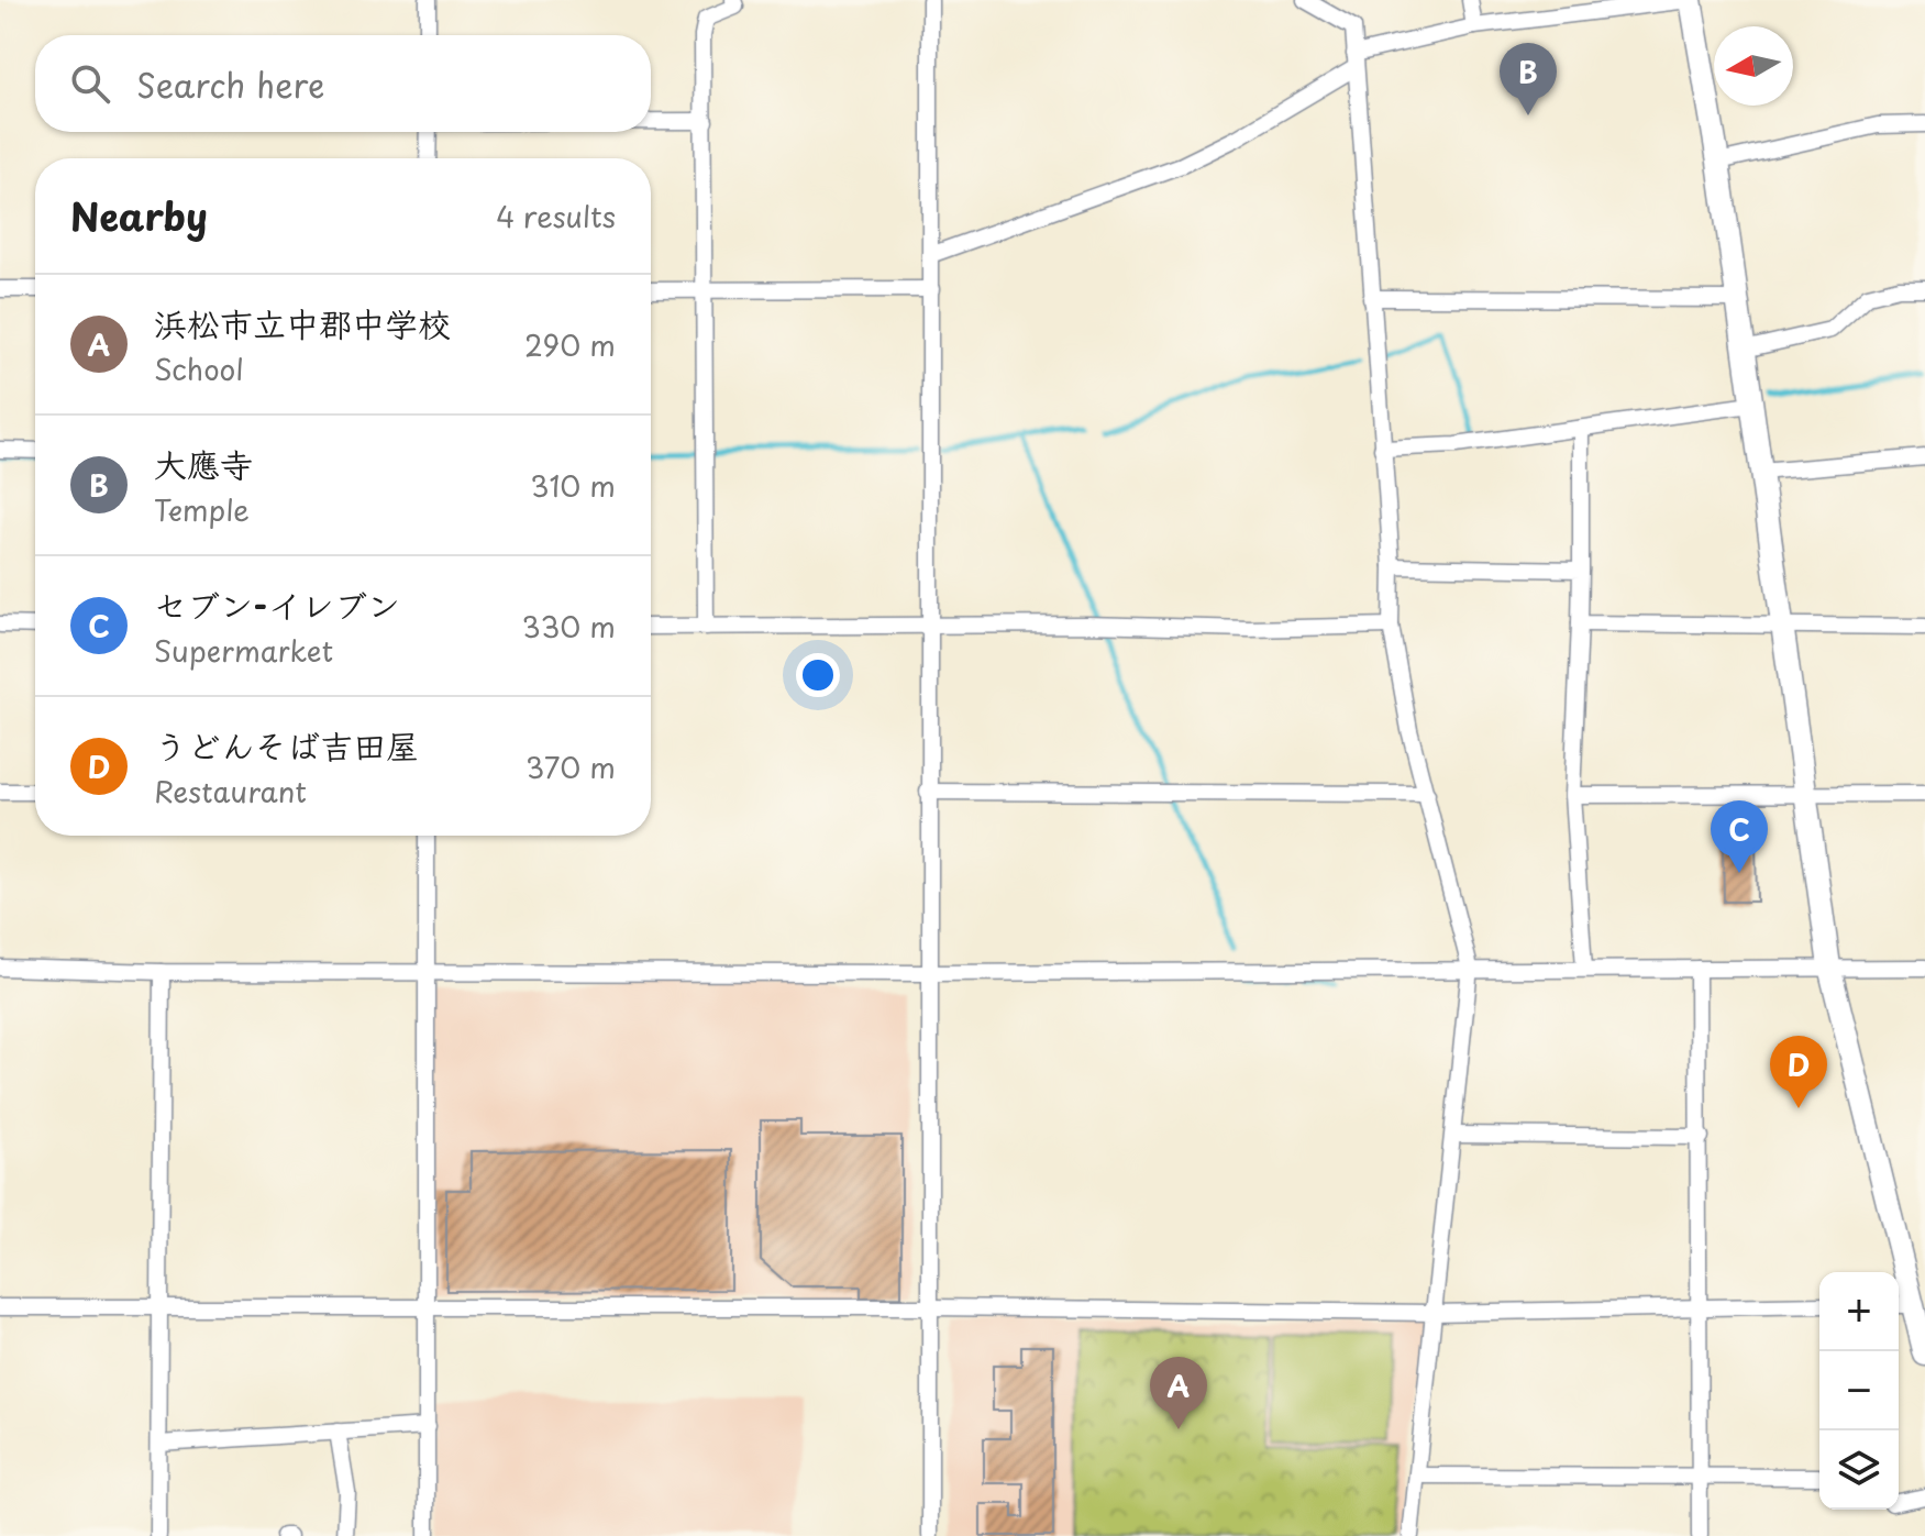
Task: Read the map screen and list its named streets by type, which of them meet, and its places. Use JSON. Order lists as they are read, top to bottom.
{
  "north": "left",
  "page": {
    "search": "Search here",
    "pins": [
      "B",
      "C",
      "D",
      "A"
    ],
    "heading": ["Nearby", "4 results"],
    "list": [
      {
        "mark": "A",
        "name": "浜松市立中郡中学校",
        "note": "School",
        "value": "290 m"
      },
      {
        "mark": "B",
        "name": "大應寺",
        "note": "Temple",
        "value": "310 m"
      },
      {
        "mark": "C",
        "name": "セブン-イレブン",
        "note": "Supermarket",
        "value": "330 m"
      },
      {
        "mark": "D",
        "name": "うどんそば吉田屋",
        "note": "Restaurant",
        "value": "370 m"
      }
    ],
    "map_buttons": ["+", "−"]
  }
}
